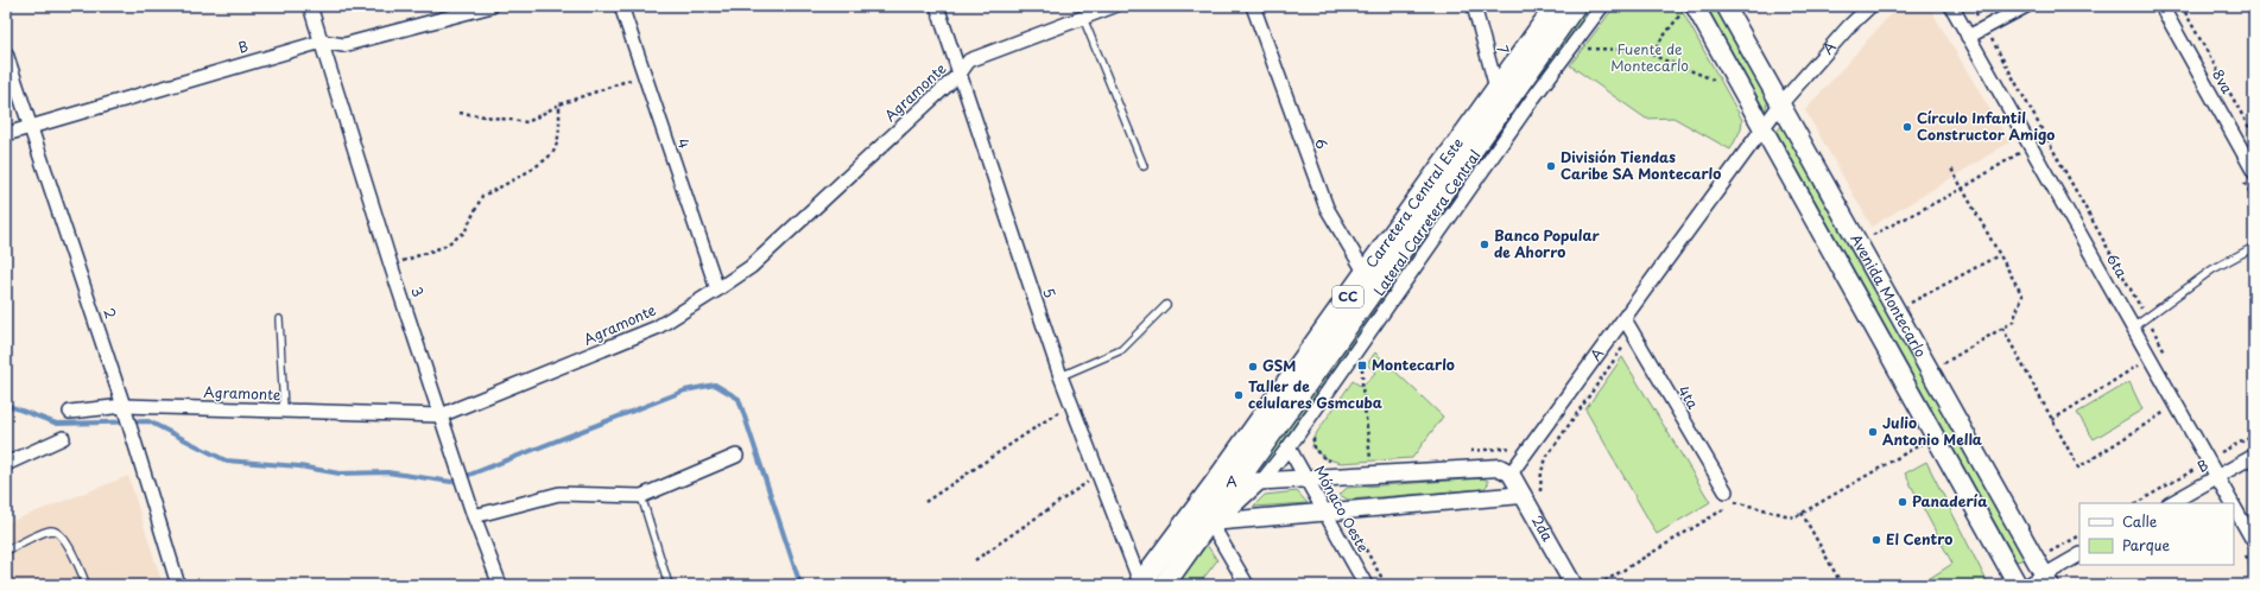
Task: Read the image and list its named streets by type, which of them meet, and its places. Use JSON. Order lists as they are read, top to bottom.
{
  "streets": {
    "main road": ["Carretera Central Este", "Avenida Montecarlo", "CC"],
    "street": [
      "B",
      "A",
      "7",
      "8va",
      "Agramonte",
      "4",
      "6",
      "Lateral Carretera Central",
      "6ta",
      "3",
      "5",
      "2",
      "4ta",
      "Mónaco Oeste",
      "2da"
    ]
  },
  "crossings": [
    ["B", "6ta"],
    ["B", "3"],
    ["B", "2"],
    ["A", "Carretera Central Este"],
    ["A", "Lateral Carretera Central"],
    ["A", "Avenida Montecarlo"],
    ["A", "4ta"],
    ["A", "Mónaco Oeste"],
    ["A", "2da"],
    ["7", "Carretera Central Este"],
    ["Agramonte", "4"],
    ["Agramonte", "3"],
    ["Agramonte", "5"],
    ["Agramonte", "2"],
    ["6", "Carretera Central Este"],
    ["Carretera Central Este", "Lateral Carretera Central"],
    ["Carretera Central Este", "5"],
    ["Lateral Carretera Central", "Mónaco Oeste"]
  ],
  "parks": ["Fuente de Montecarlo"],
  "places": {
    "other": [
      "Círculo Infantil Constructor Amigo",
      "División Tiendas Caribe SA Montecarlo",
      "Banco Popular de Ahorro",
      "GSM",
      "Taller de celulares Gsmcuba",
      "Julio Antonio Mella",
      "Panadería",
      "El Centro"
    ],
    "transit": ["Montecarlo"]
  },
  "legend": ["Calle", "Parque"]
}
